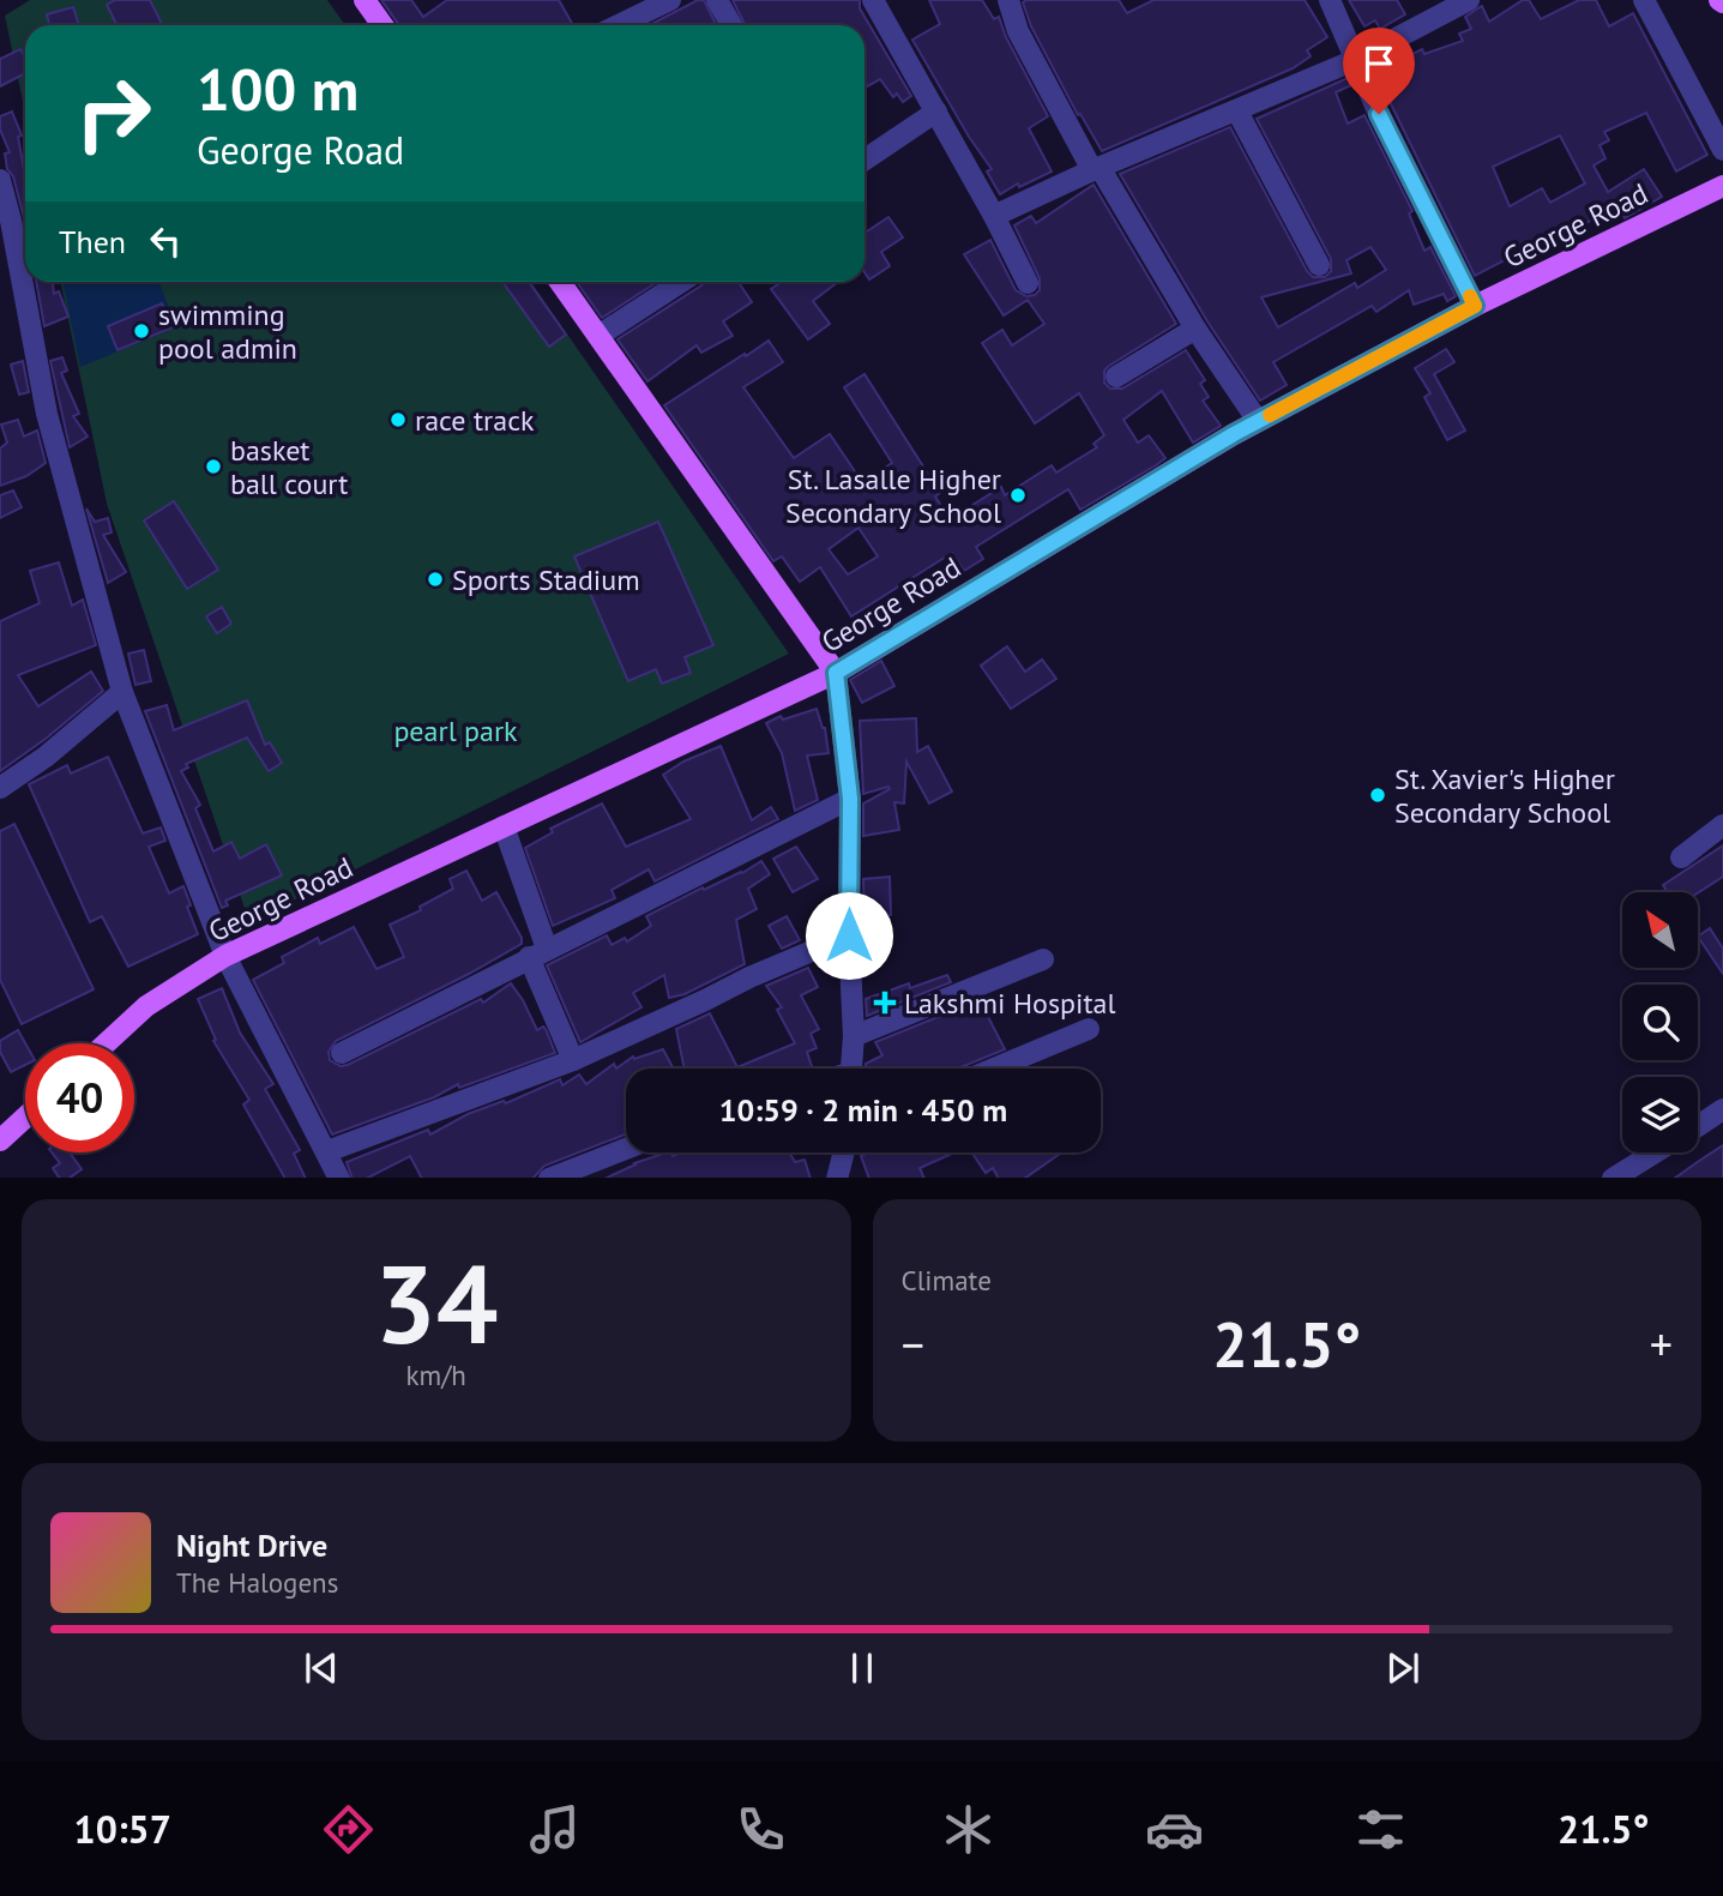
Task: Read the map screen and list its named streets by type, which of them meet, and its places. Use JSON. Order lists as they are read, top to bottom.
{
  "streets": {
    "main road": ["George Road"]
  },
  "parks": ["pearl park"],
  "places": {
    "other": [
      "swimming pool admin",
      "race track",
      "basket ball court",
      "St. Lasalle Higher Secondary School",
      "Sports Stadium",
      "St. Xavier's Higher Secondary School"
    ],
    "health": ["Lakshmi Hospital"]
  },
  "north": "top left",
  "page": {
    "turn": ["100 m", "George Road"],
    "then": "Then",
    "limit": "40",
    "trip": "10:59 · 2 min · 450 m",
    "tile": [
      ["34", "km/h"],
      "Climate"
    ],
    "heat": ["−", "21.5°", "+"],
    "song": ["Night Drive", "The Halogens"],
    "tabs": ["10:57", "21.5°"]
  }
}
